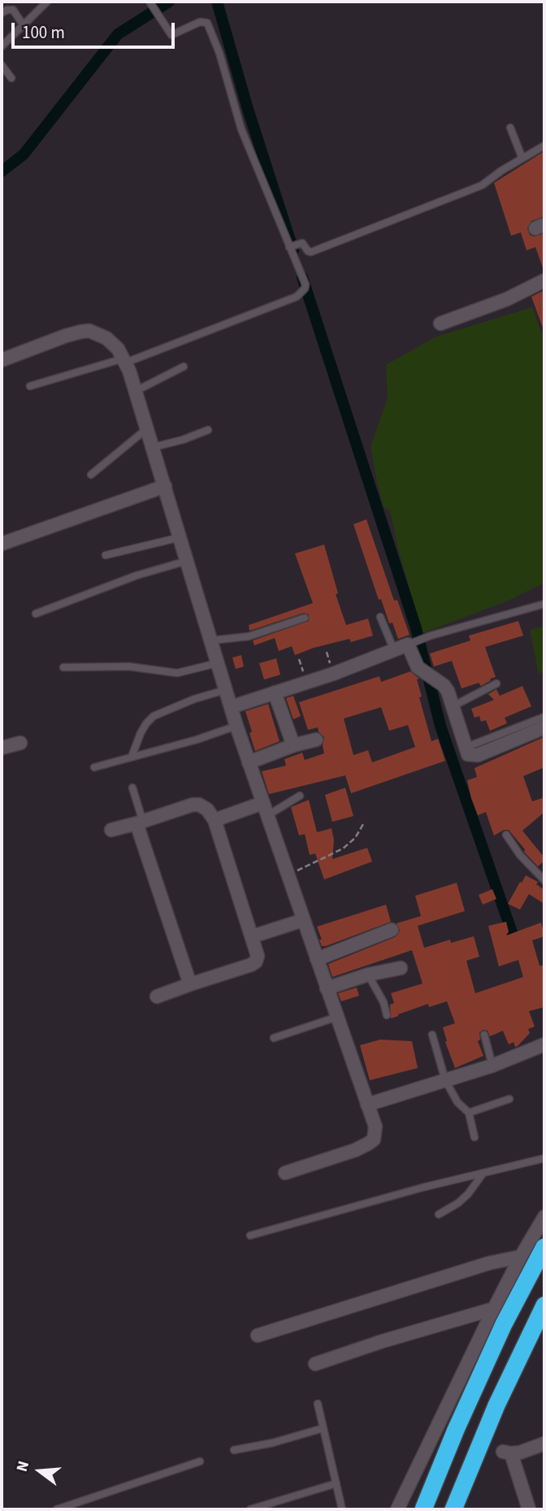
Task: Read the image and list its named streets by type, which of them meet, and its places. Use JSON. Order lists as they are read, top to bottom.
{
  "scale_bar": "100 m",
  "north": "left"
}
